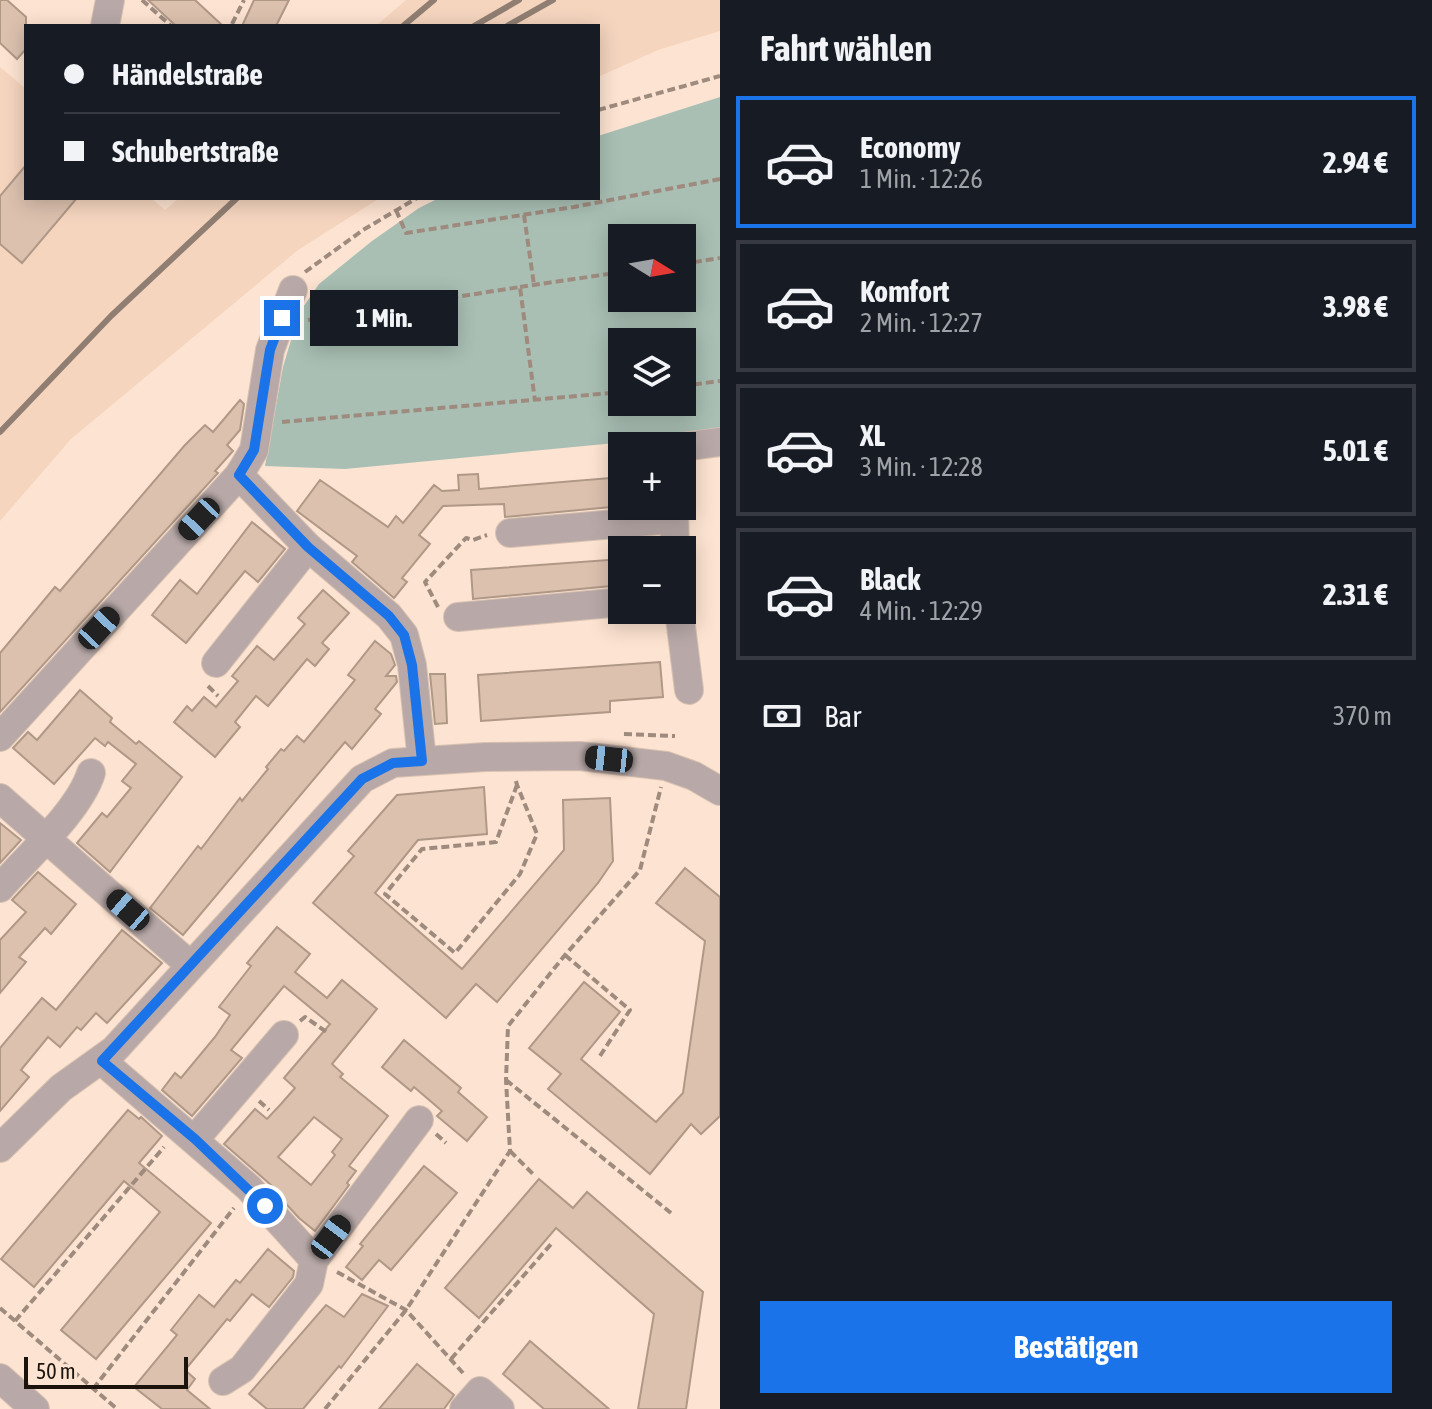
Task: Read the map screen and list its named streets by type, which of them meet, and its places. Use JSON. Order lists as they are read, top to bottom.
{
  "scale_bar": "50 m",
  "north": "right",
  "page": {
    "heading": "Fahrt wählen",
    "banner": ["Händelstraße", "Schubertstraße"],
    "list": [
      {
        "name": "Economy",
        "note": "1 Min. · 12:26",
        "value": "2.94 €"
      },
      {
        "name": "Komfort",
        "note": "2 Min. · 12:27",
        "value": "3.98 €"
      },
      {
        "name": "XL",
        "note": "3 Min. · 12:28",
        "value": "5.01 €"
      },
      {
        "name": "Black",
        "note": "4 Min. · 12:29",
        "value": "2.31 €"
      }
    ],
    "map_buttons": ["+", "−"],
    "bubble": "1 Min.",
    "pay": ["Bar", "370 m"],
    "buttons": "Bestätigen",
    "scale": "50 m"
  }
}
